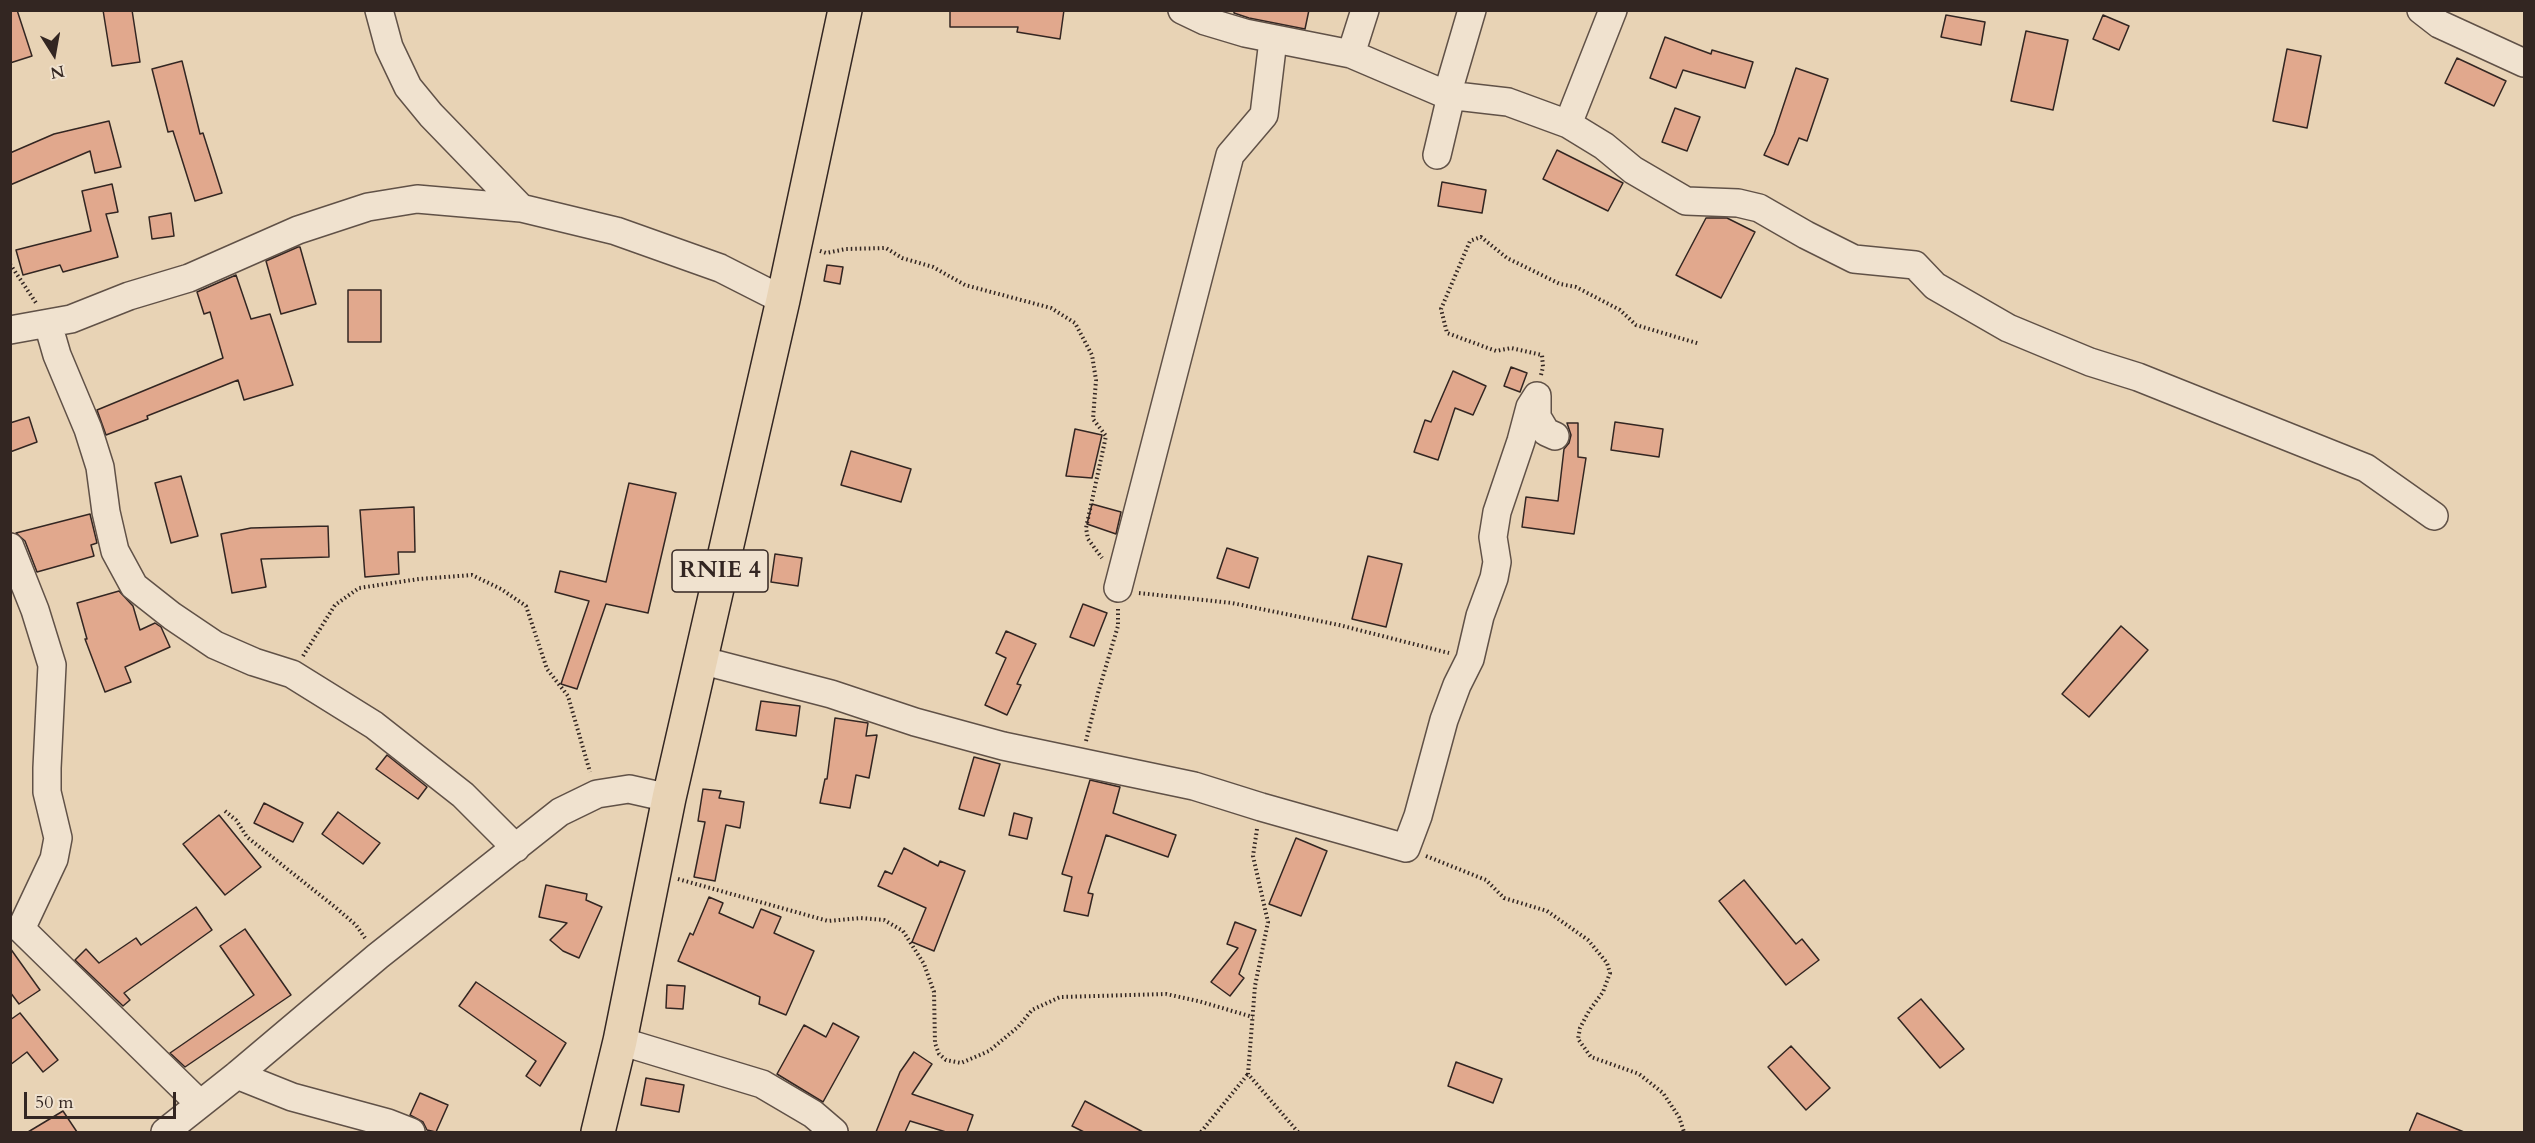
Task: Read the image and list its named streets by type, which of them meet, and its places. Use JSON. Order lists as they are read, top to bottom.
{
  "streets": {
    "main road": ["RNIE 4"]
  },
  "scale_bar": "50 m",
  "north": "bottom"
}
